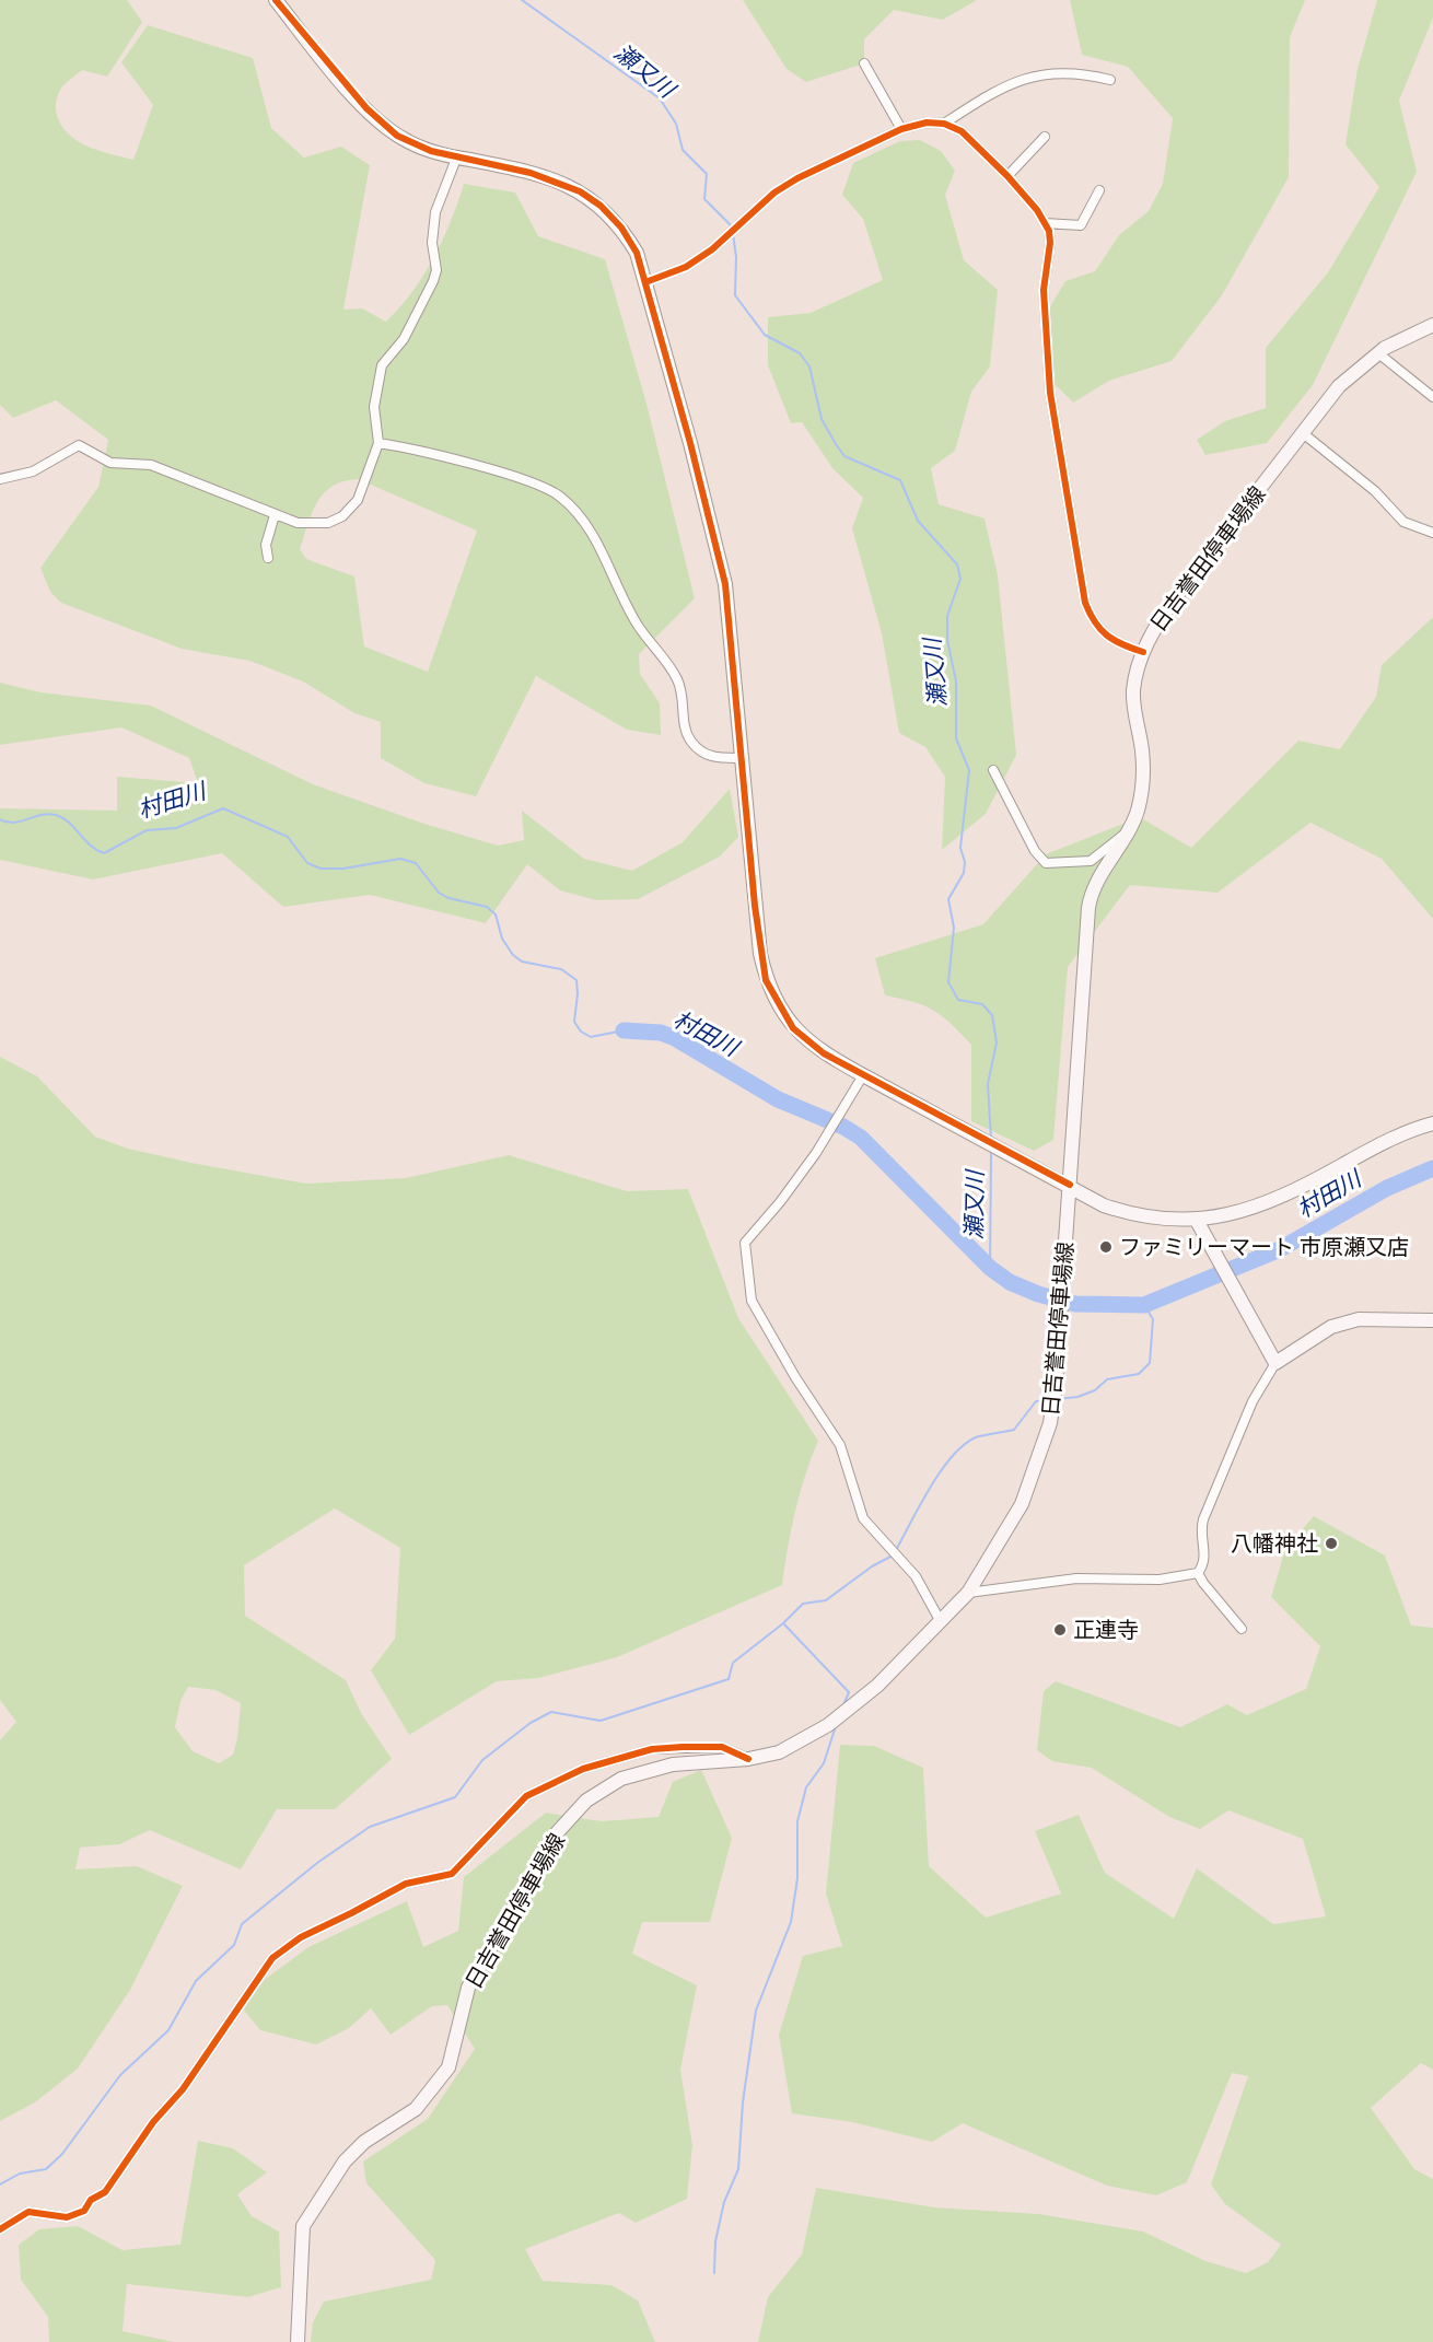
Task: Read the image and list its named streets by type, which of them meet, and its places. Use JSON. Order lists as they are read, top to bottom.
{
  "streets": {
    "main road": ["日吉誉田停車場線"]
  },
  "water": ["瀬又川", "村田川"],
  "places": ["ファミリーマート 市原瀬又店", "八幡神社", "正連寺"]
}
